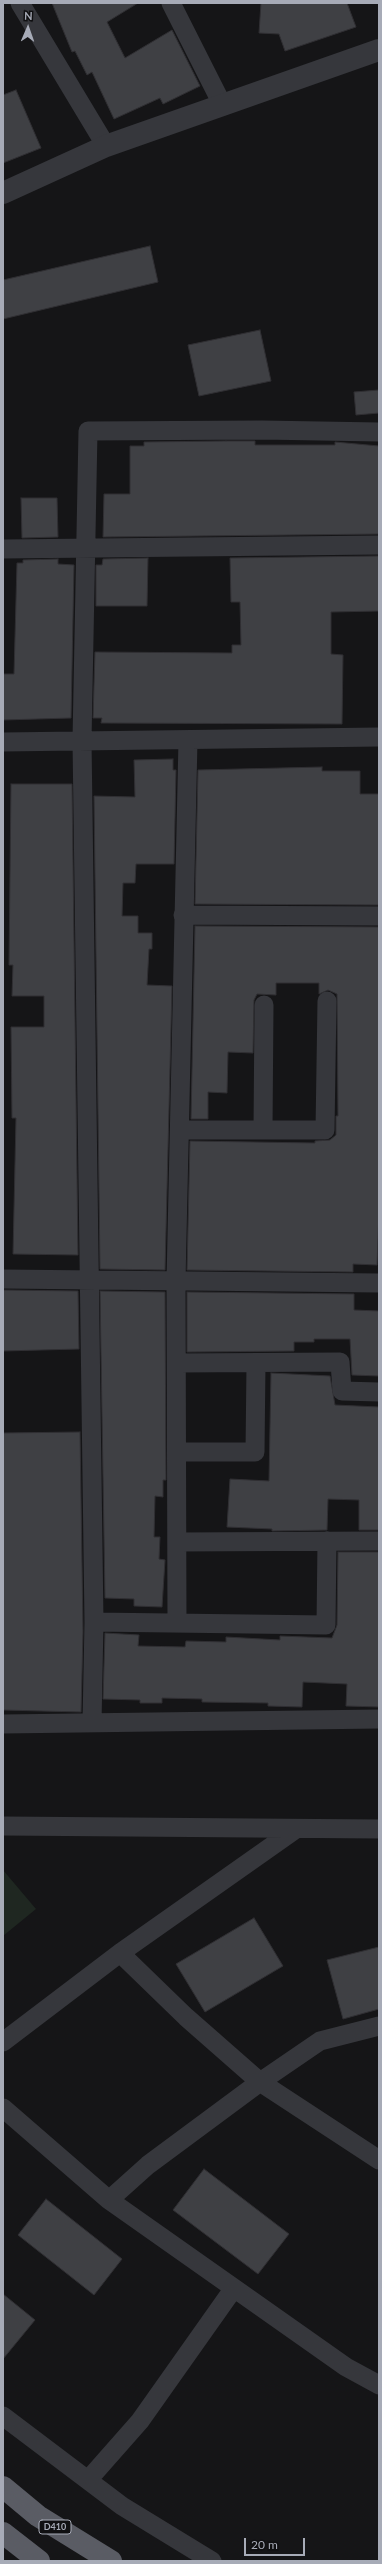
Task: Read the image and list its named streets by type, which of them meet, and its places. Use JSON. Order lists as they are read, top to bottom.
{
  "streets": {
    "highway": ["D410"]
  },
  "scale_bar": "20 m",
  "north": "top"
}
